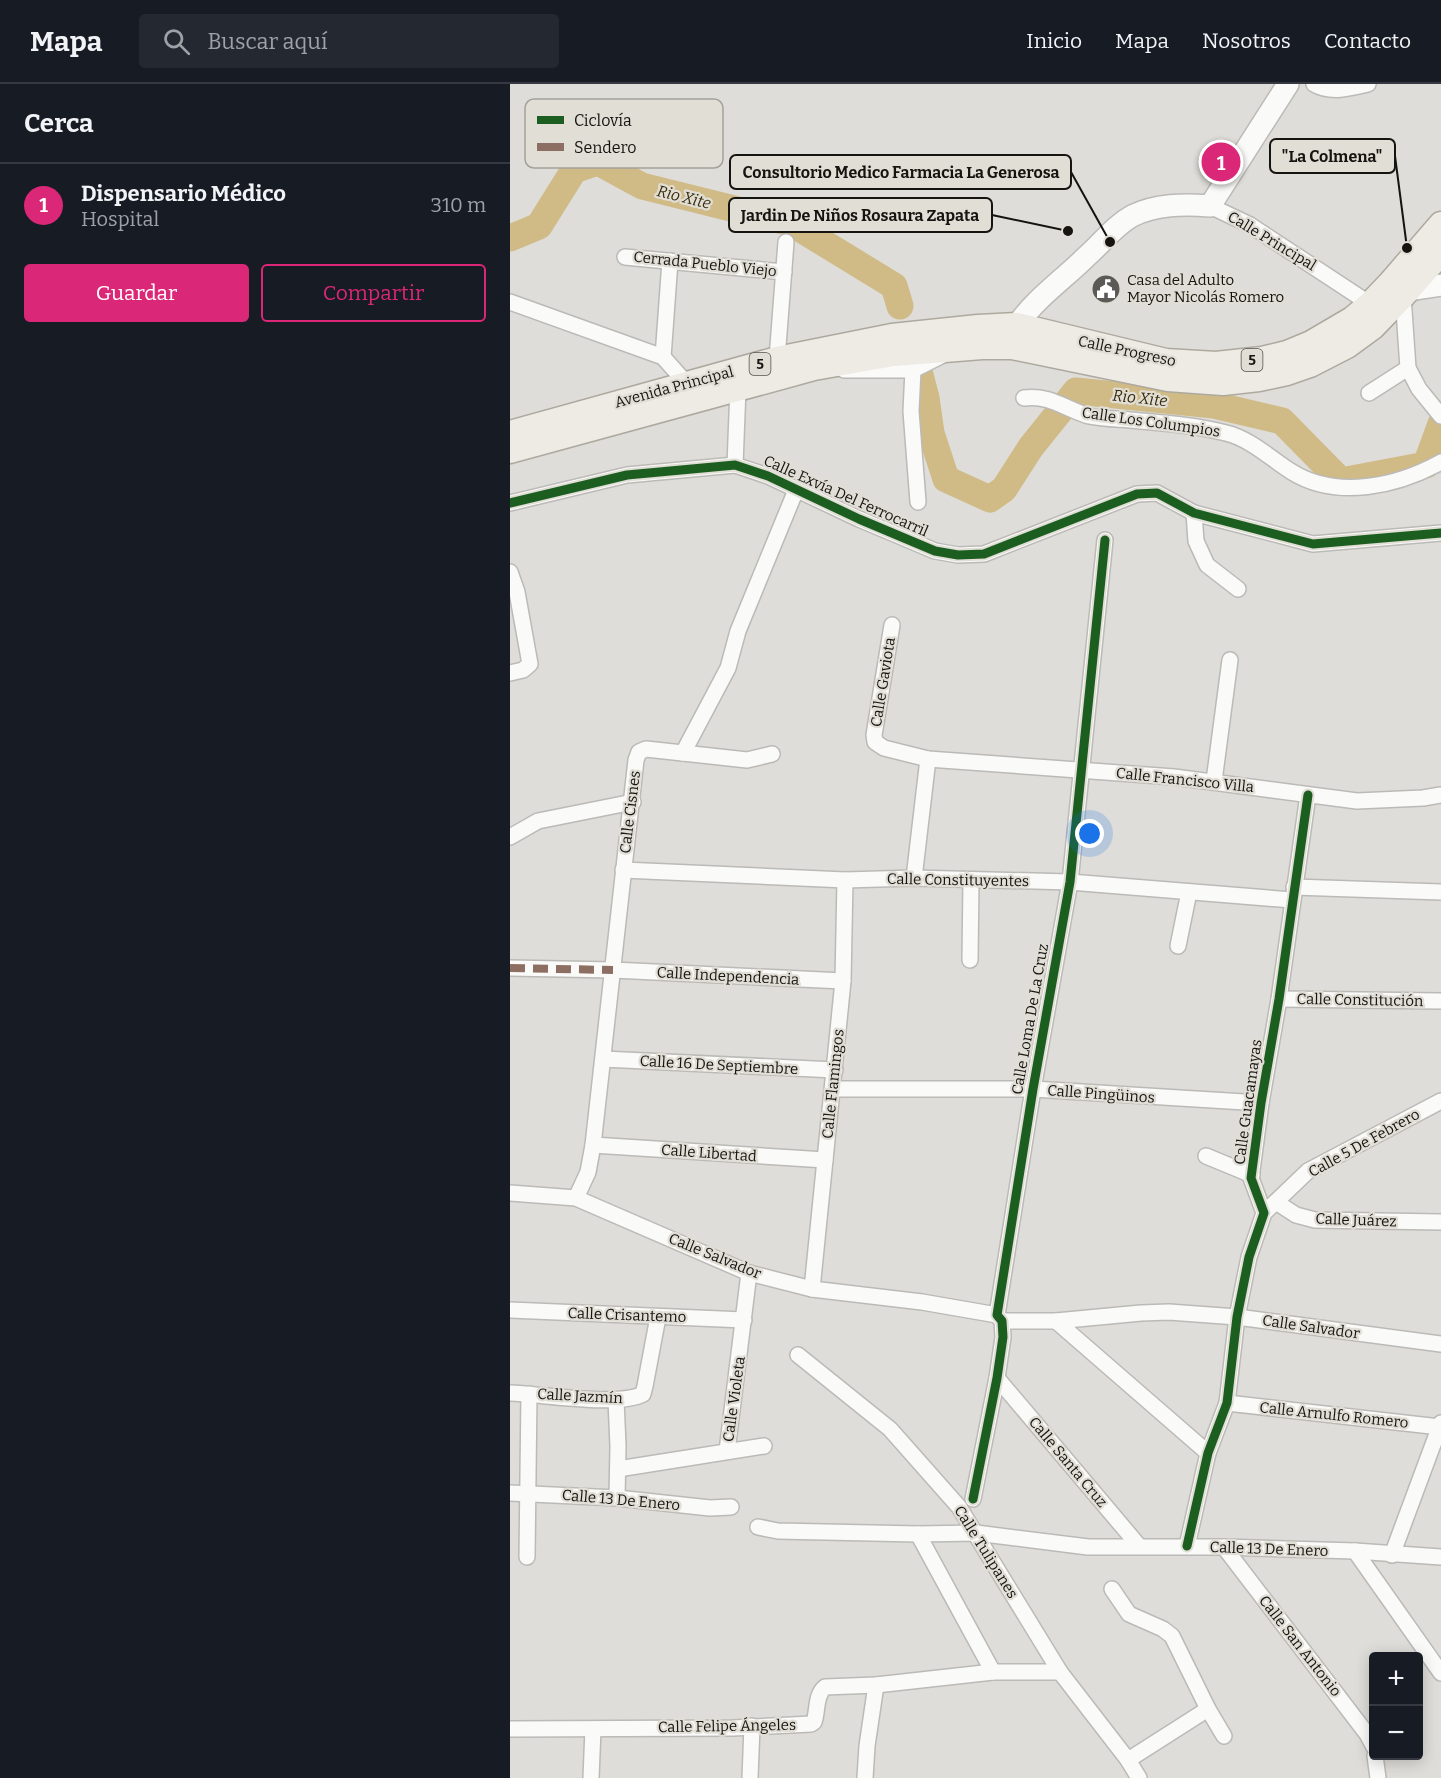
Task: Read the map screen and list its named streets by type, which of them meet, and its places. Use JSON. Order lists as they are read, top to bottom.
{
  "streets": {
    "main road": ["Calle Progreso", "5", "Avenida Principal"],
    "street": [
      "Calle Principal",
      "Cerrada Pueblo Viejo",
      "Calle Los Columpios",
      "Calle Exvía Del Ferrocarril",
      "Calle Gaviota",
      "Calle Francisco Villa",
      "Calle Cisnes",
      "Calle Constituyentes",
      "Calle Independencia",
      "Calle Constitución",
      "Calle Loma De La Cruz",
      "Calle 16 De Septiembre",
      "Calle Flamingos",
      "Calle Pingüinos",
      "Calle Guacamayas",
      "Calle 5 De Febrero",
      "Calle Libertad",
      "Calle Juárez",
      "Calle Salvador",
      "Calle Crisantemo",
      "Calle Jazmín",
      "Calle Violeta",
      "Calle Arnulfo Romero",
      "Calle Santa Cruz",
      "Calle 13 De Enero",
      "Calle Tulipanes",
      "Calle San Antonio",
      "Calle Felipe Ángeles"
    ]
  },
  "crossings": [
    ["Calle Principal", "Calle Progreso"],
    ["Calle Principal", "Avenida Principal"],
    ["Calle Progreso", "Avenida Principal"],
    ["Calle Gaviota", "Calle Francisco Villa"],
    ["Calle Francisco Villa", "Calle Loma De La Cruz"],
    ["Calle Francisco Villa", "Calle Guacamayas"],
    ["Calle Cisnes", "Calle Constituyentes"],
    ["Calle Cisnes", "Calle Independencia"],
    ["Calle Cisnes", "Calle 16 De Septiembre"],
    ["Calle Cisnes", "Calle Libertad"],
    ["Calle Cisnes", "Calle Salvador"],
    ["Calle Constituyentes", "Calle Loma De La Cruz"],
    ["Calle Constituyentes", "Calle Flamingos"],
    ["Calle Constituyentes", "Calle Guacamayas"],
    ["Calle Independencia", "Calle Flamingos"],
    ["Calle Constitución", "Calle Guacamayas"],
    ["Calle Loma De La Cruz", "Calle Pingüinos"],
    ["Calle Loma De La Cruz", "Calle Salvador"],
    ["Calle Loma De La Cruz", "Calle Santa Cruz"],
    ["Calle 16 De Septiembre", "Calle Flamingos"],
    ["Calle Flamingos", "Calle Pingüinos"],
    ["Calle Flamingos", "Calle Libertad"],
    ["Calle Flamingos", "Calle Salvador"],
    ["Calle Pingüinos", "Calle Guacamayas"],
    ["Calle Guacamayas", "Calle 5 De Febrero"],
    ["Calle 5 De Febrero", "Calle Juárez"],
    ["Calle Salvador", "Calle Violeta"],
    ["Calle Crisantemo", "Calle Jazmín"],
    ["Calle Crisantemo", "Calle Violeta"],
    ["Calle Santa Cruz", "Calle 13 De Enero"],
    ["Calle 13 De Enero", "Calle Tulipanes"],
    ["Calle 13 De Enero", "Calle San Antonio"],
    ["Calle Tulipanes", "Calle Felipe Ángeles"]
  ],
  "water": ["Rio Xite"],
  "places": {
    "other": ["Jardin De Niños Rosaura Zapata", "Consultorio Medico Farmacia La Generosa", "\"La Colmena\""],
    "public building": ["Casa del Adulto Mayor Nicolás Romero"]
  },
  "legend": ["Ciclovía", "Sendero"],
  "page": {
    "header": "Mapa",
    "search": "Buscar aquí",
    "nav": [
      "Inicio",
      "Mapa",
      "Nosotros",
      "Contacto"
    ],
    "heading": "Cerca",
    "pins": "1",
    "list": [
      {
        "mark": "1",
        "name": "Dispensario Médico",
        "note": "Hospital",
        "value": "310 m"
      }
    ],
    "buttons": ["Guardar", "Compartir"],
    "map_buttons": ["+", "−"]
  }
}
